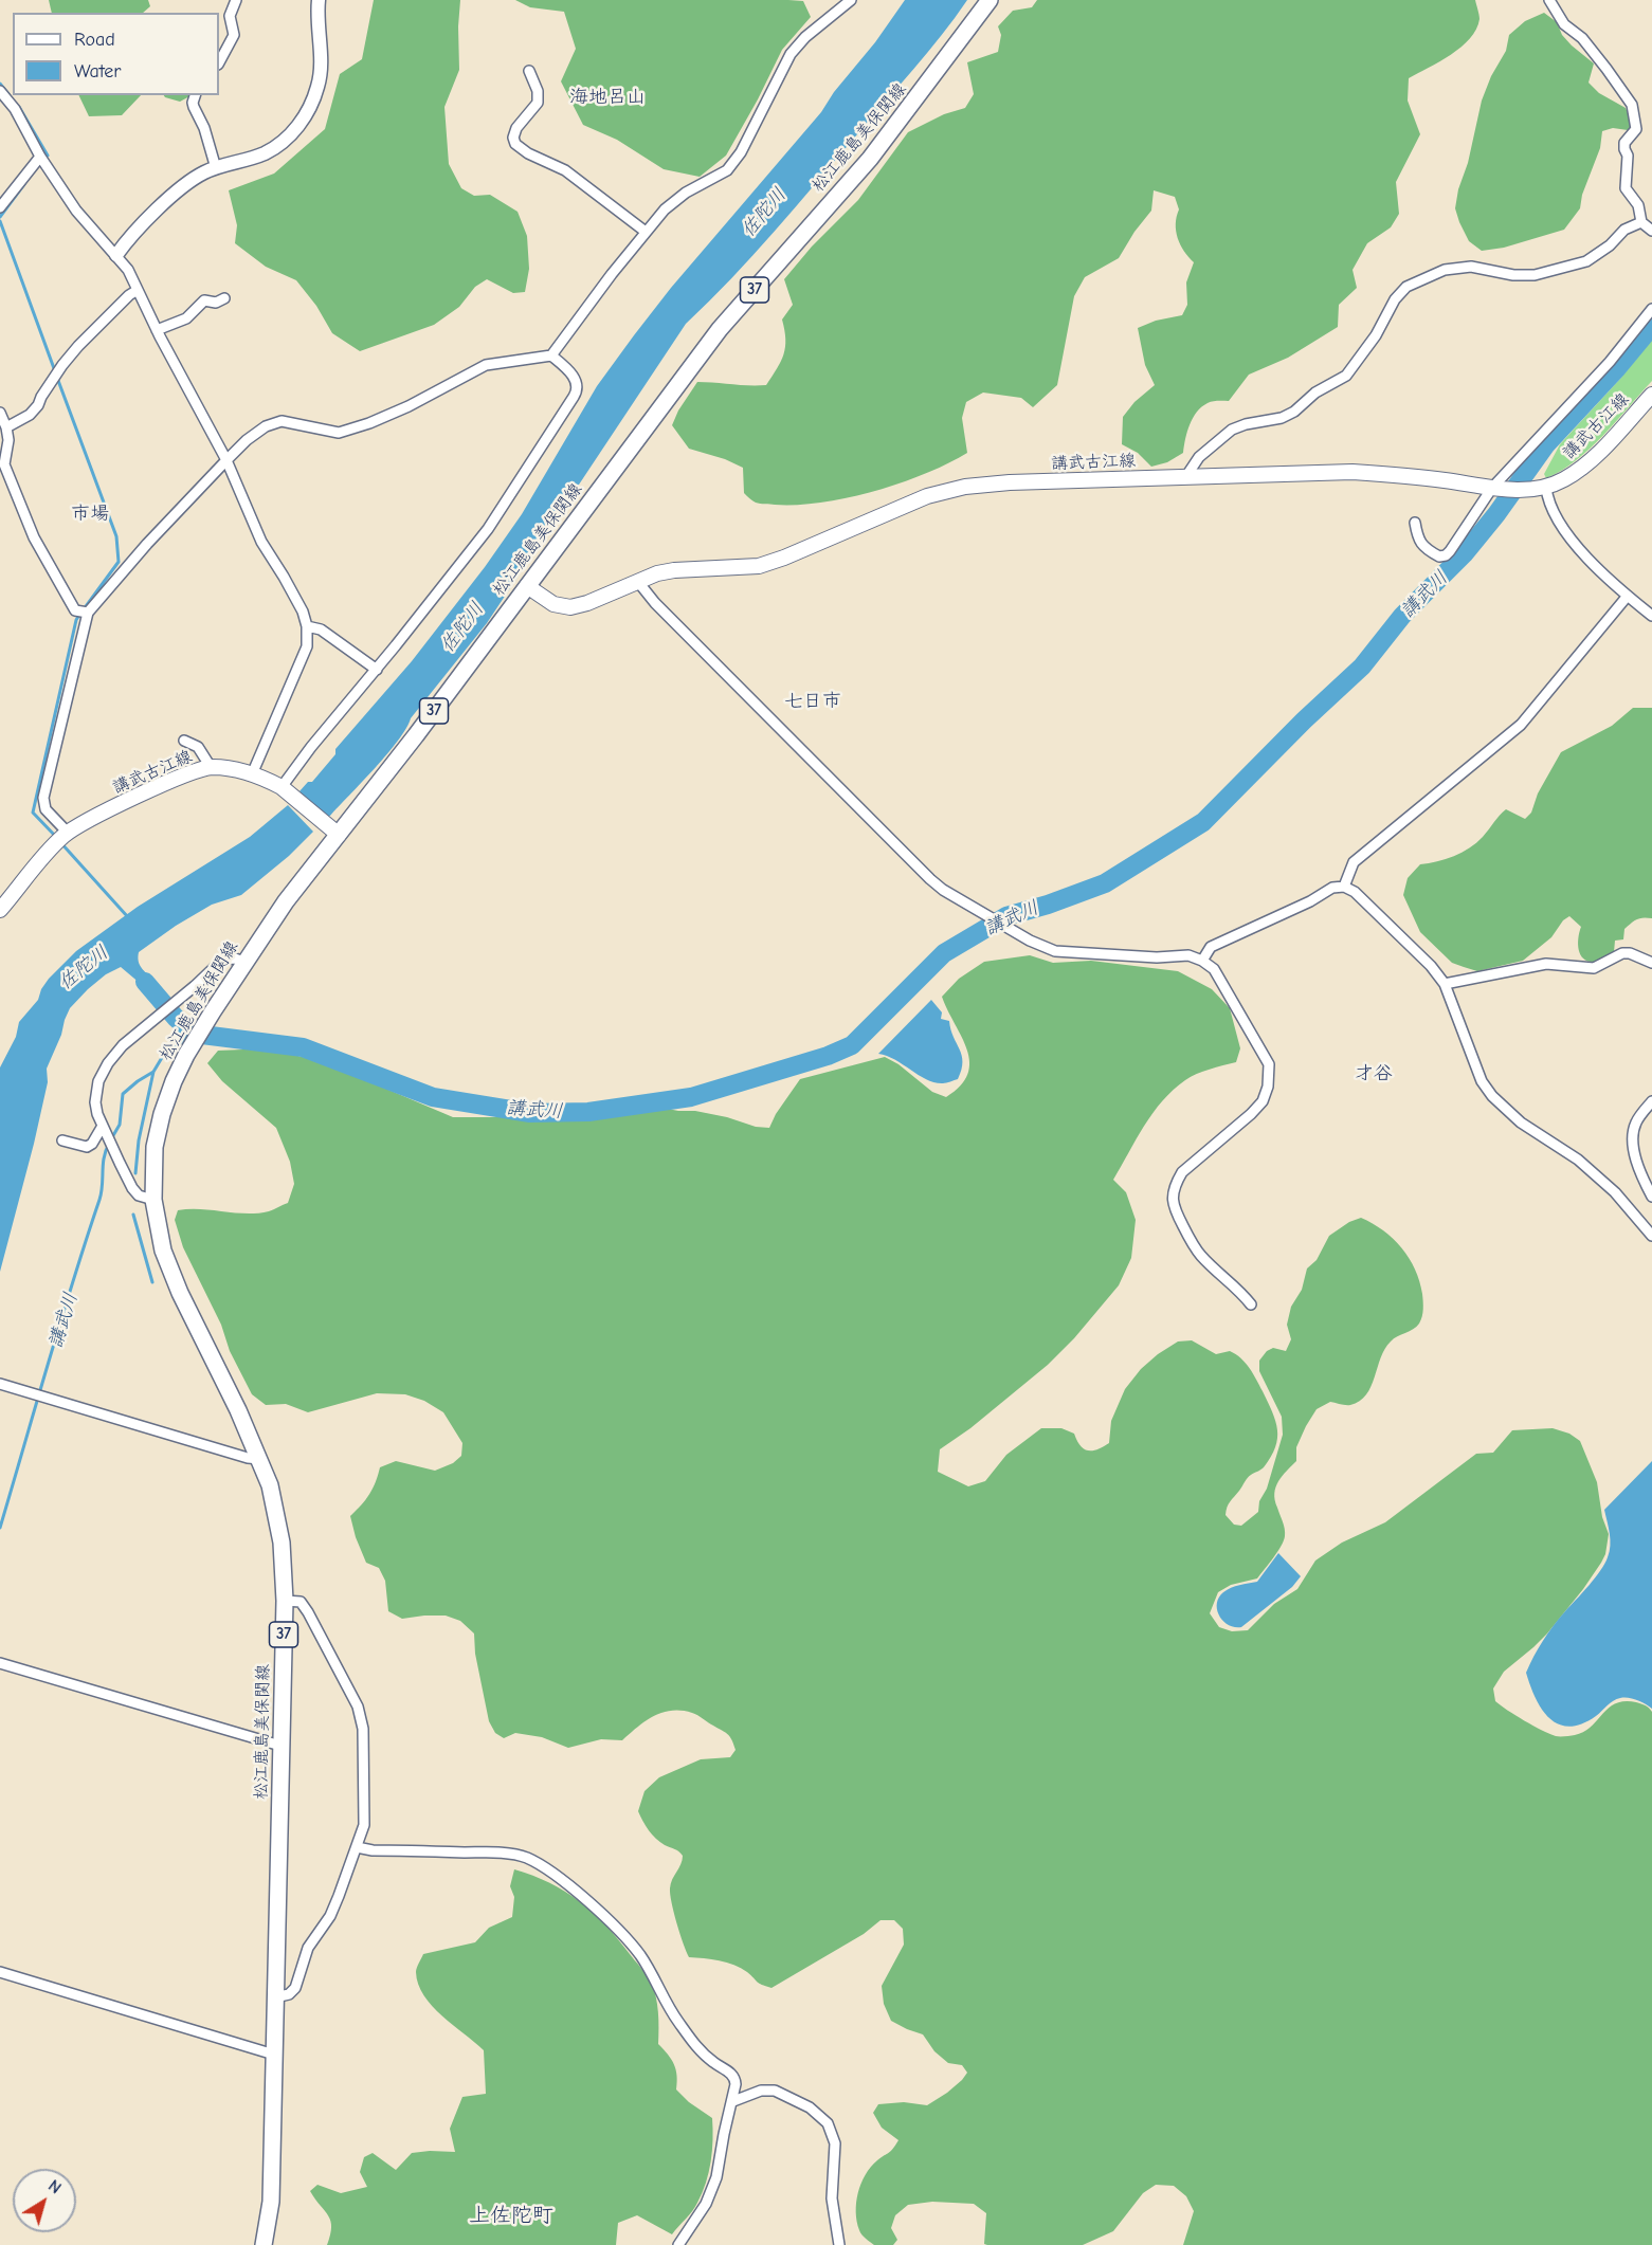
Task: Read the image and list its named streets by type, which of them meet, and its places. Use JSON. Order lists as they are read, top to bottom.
{
  "streets": {
    "main road": ["松江鹿島美保関線", "37", "講武古江線"]
  },
  "crossings": [
    ["松江鹿島美保関線", "講武古江線"]
  ],
  "districts": [
    "海地呂山",
    "市場",
    "七日市",
    "才谷",
    "上佐陀町"
  ],
  "water": ["佐陀川", "講武川"],
  "legend": ["Road", "Water"],
  "north": "top right"
}
